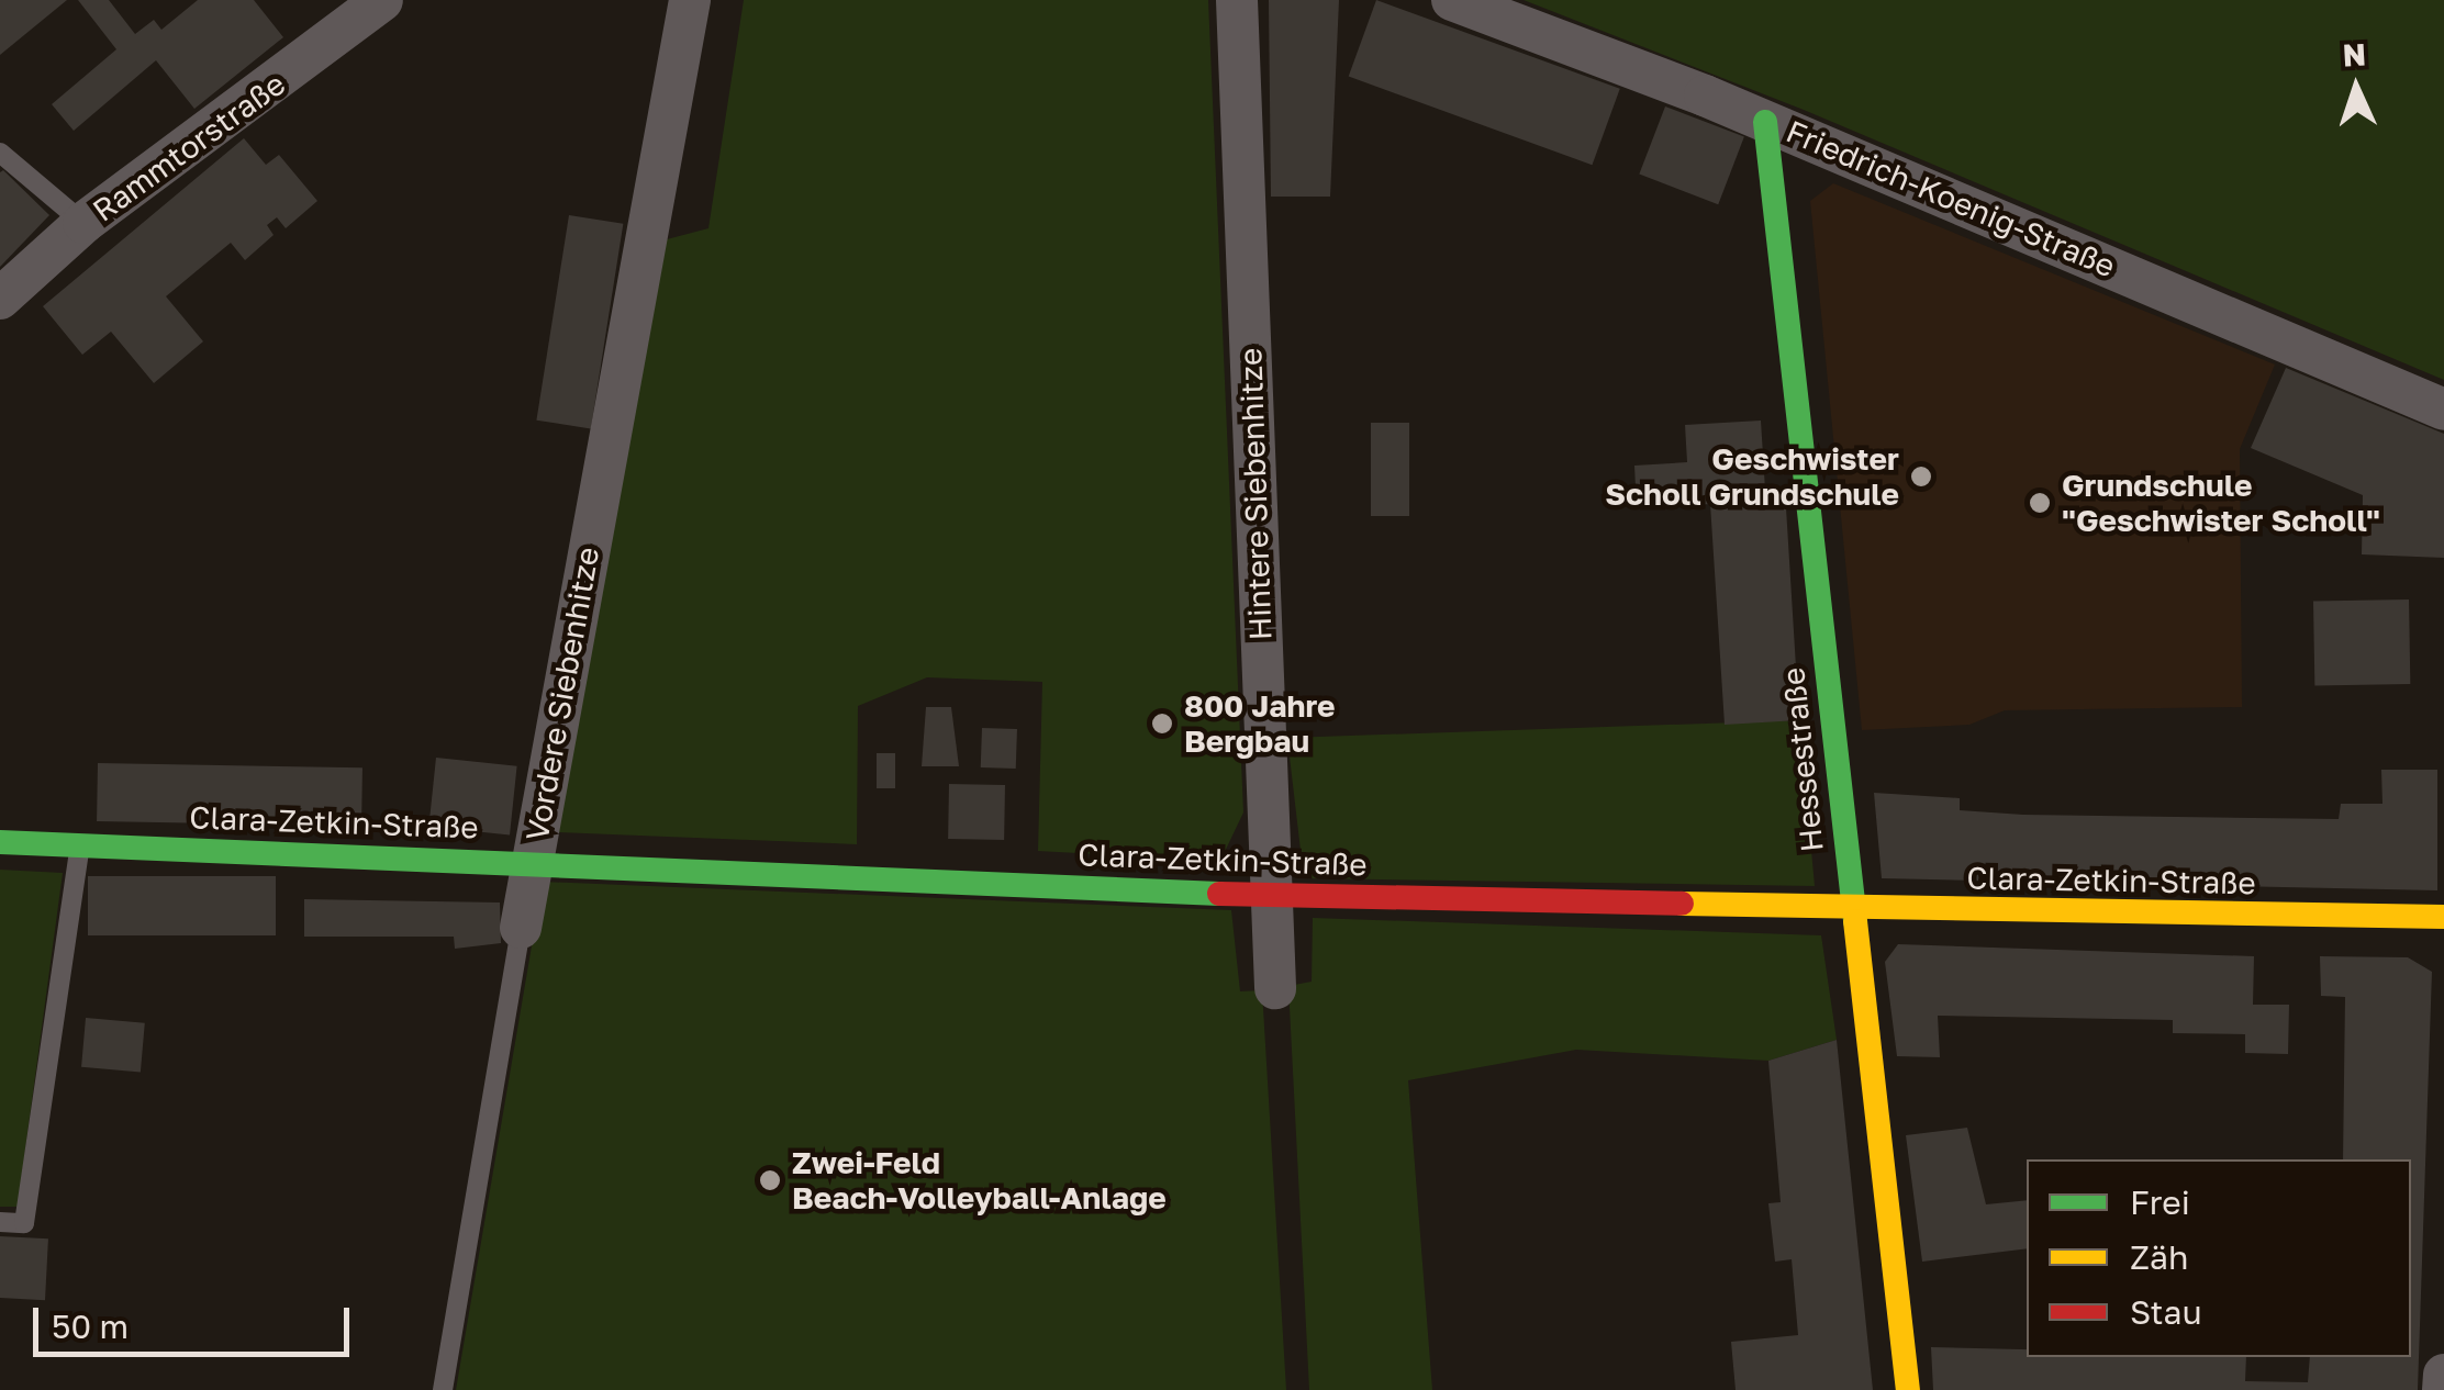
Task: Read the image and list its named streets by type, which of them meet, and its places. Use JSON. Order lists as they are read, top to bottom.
{
  "streets": {
    "street": [
      "Rammtorstraße",
      "Friedrich-Koenig-Straße",
      "Hintere Siebenhitze",
      "Vordere Siebenhitze",
      "Hessestraße",
      "Clara-Zetkin-Straße"
    ]
  },
  "crossings": [
    ["Friedrich-Koenig-Straße", "Hessestraße"],
    ["Hintere Siebenhitze", "Clara-Zetkin-Straße"],
    ["Vordere Siebenhitze", "Clara-Zetkin-Straße"],
    ["Hessestraße", "Clara-Zetkin-Straße"]
  ],
  "places": [
    "Geschwister Scholl Grundschule",
    "Grundschule \"Geschwister Scholl\"",
    "800 Jahre Bergbau",
    "Zwei-Feld Beach-Volleyball-Anlage"
  ],
  "legend": ["Frei", "Zäh", "Stau"],
  "scale_bar": "50 m",
  "north": "top"
}
